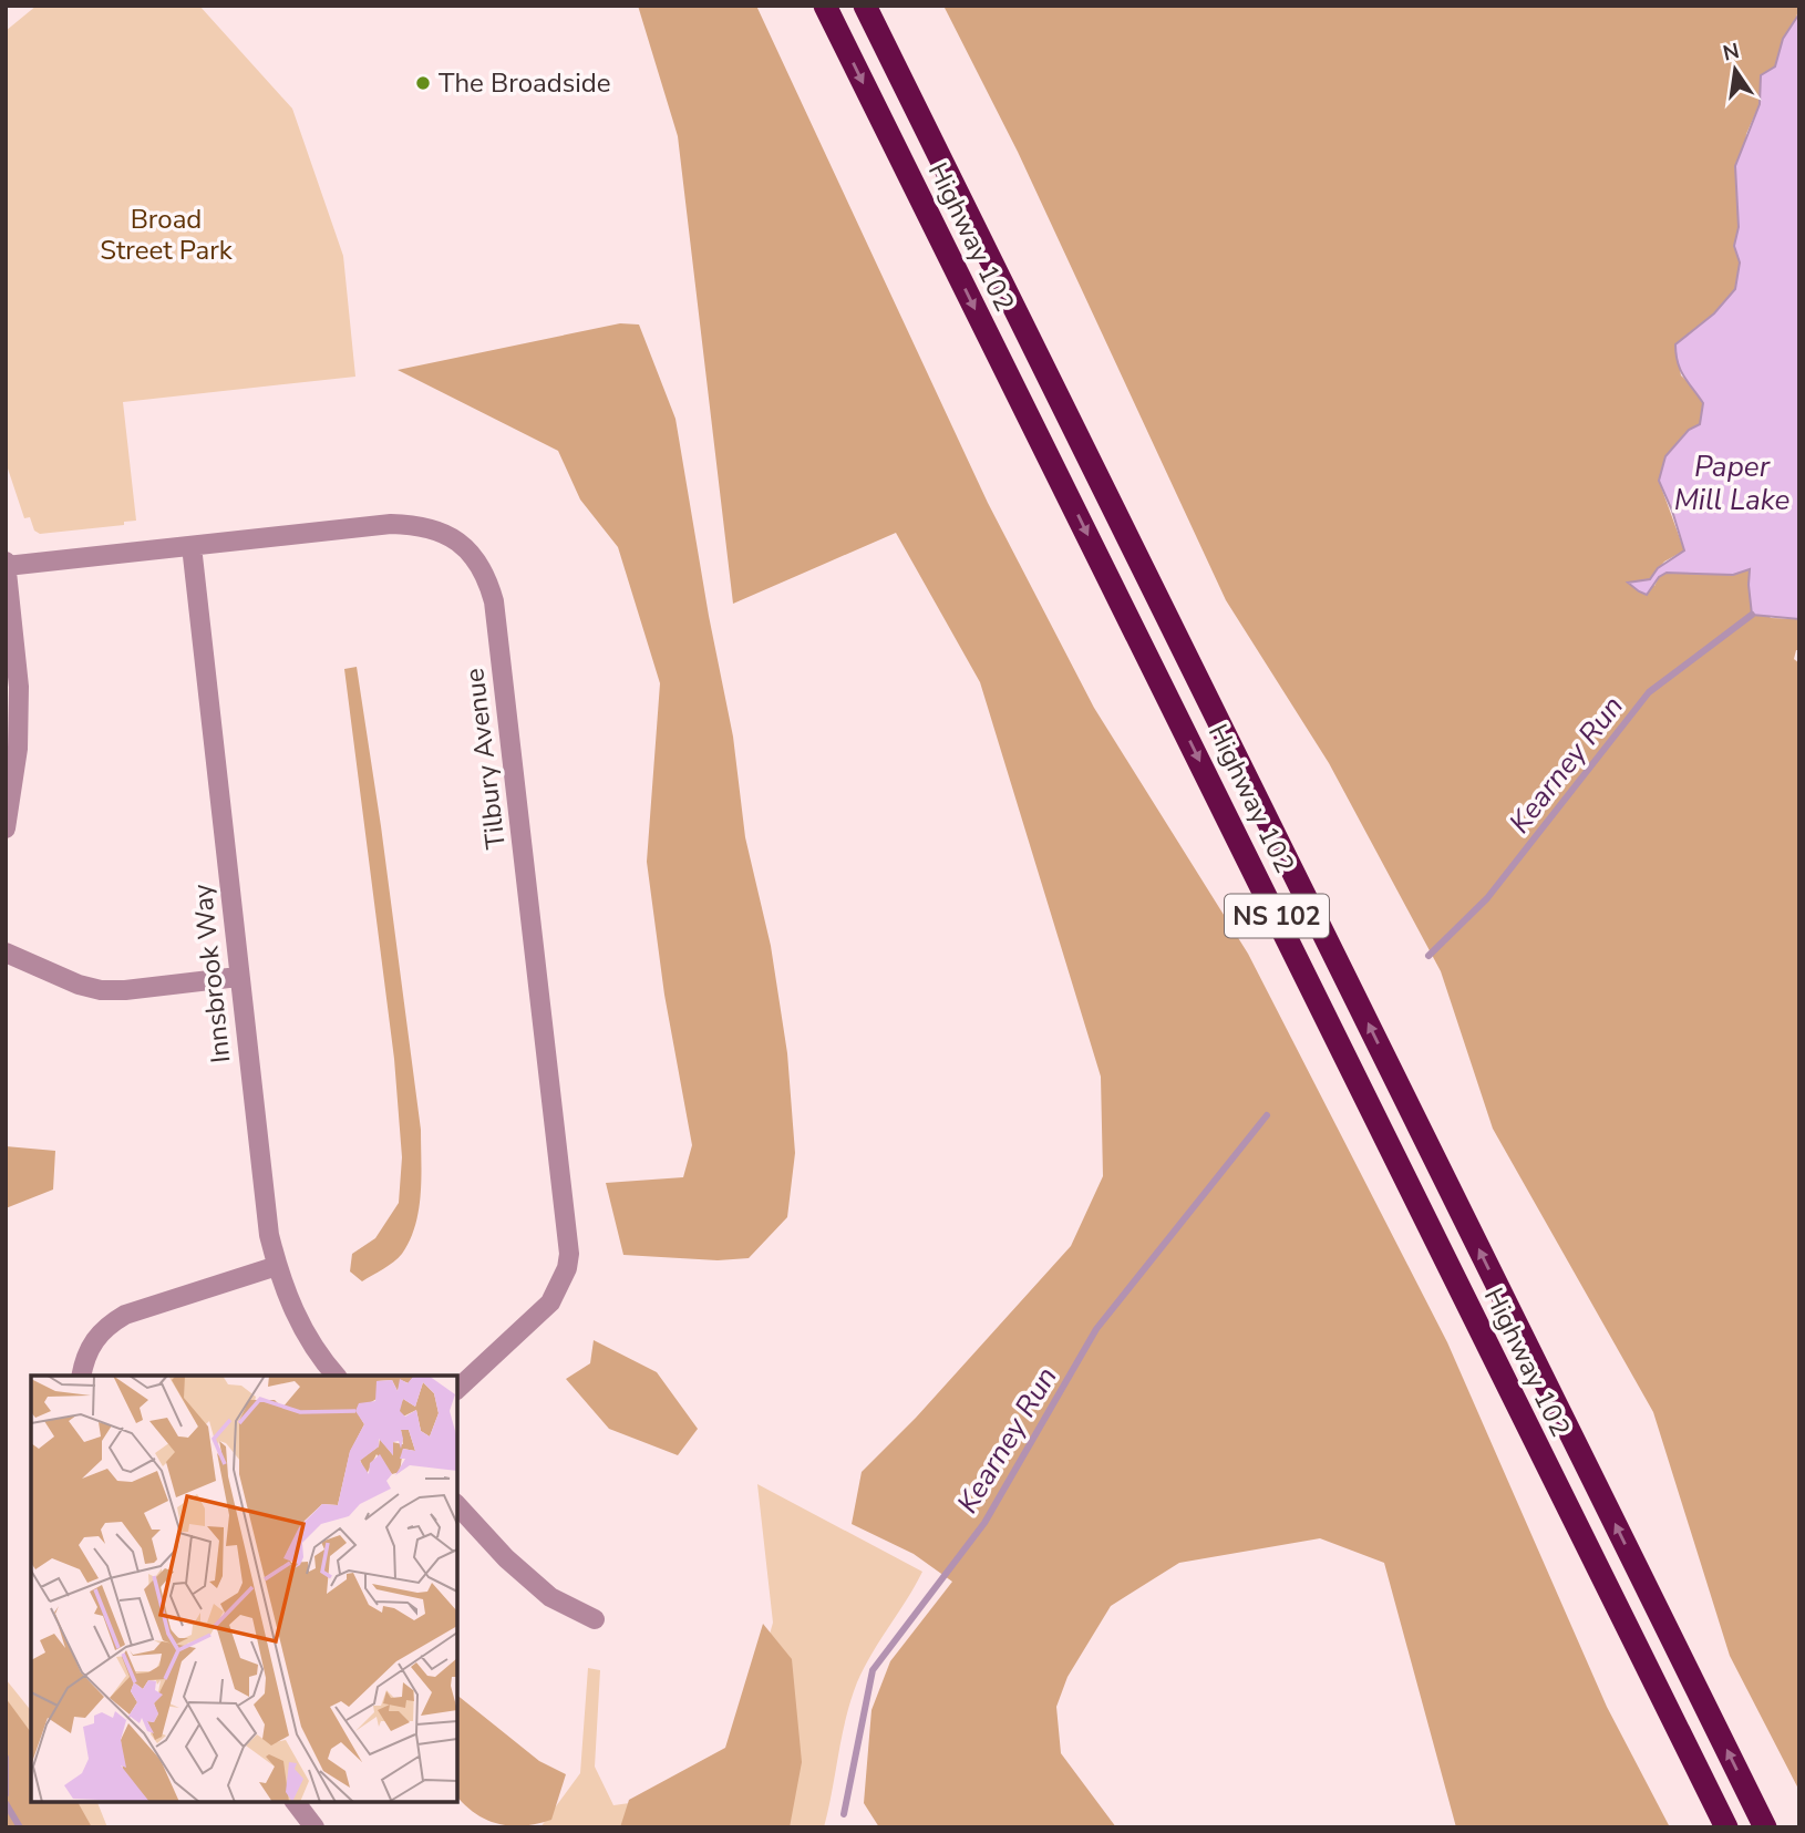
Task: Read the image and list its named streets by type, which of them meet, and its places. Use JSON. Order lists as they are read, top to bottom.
{
  "streets": {
    "highway": ["Highway 102", "NS 102"],
    "street": ["Tilbury Avenue", "Innsbrook Way"]
  },
  "crossings": [
    ["Tilbury Avenue", "Innsbrook Way"]
  ],
  "water": ["Paper Mill Lake", "Kearney Run"],
  "parks": ["Broad Street Park"],
  "places": ["The Broadside"],
  "north": "top"
}
